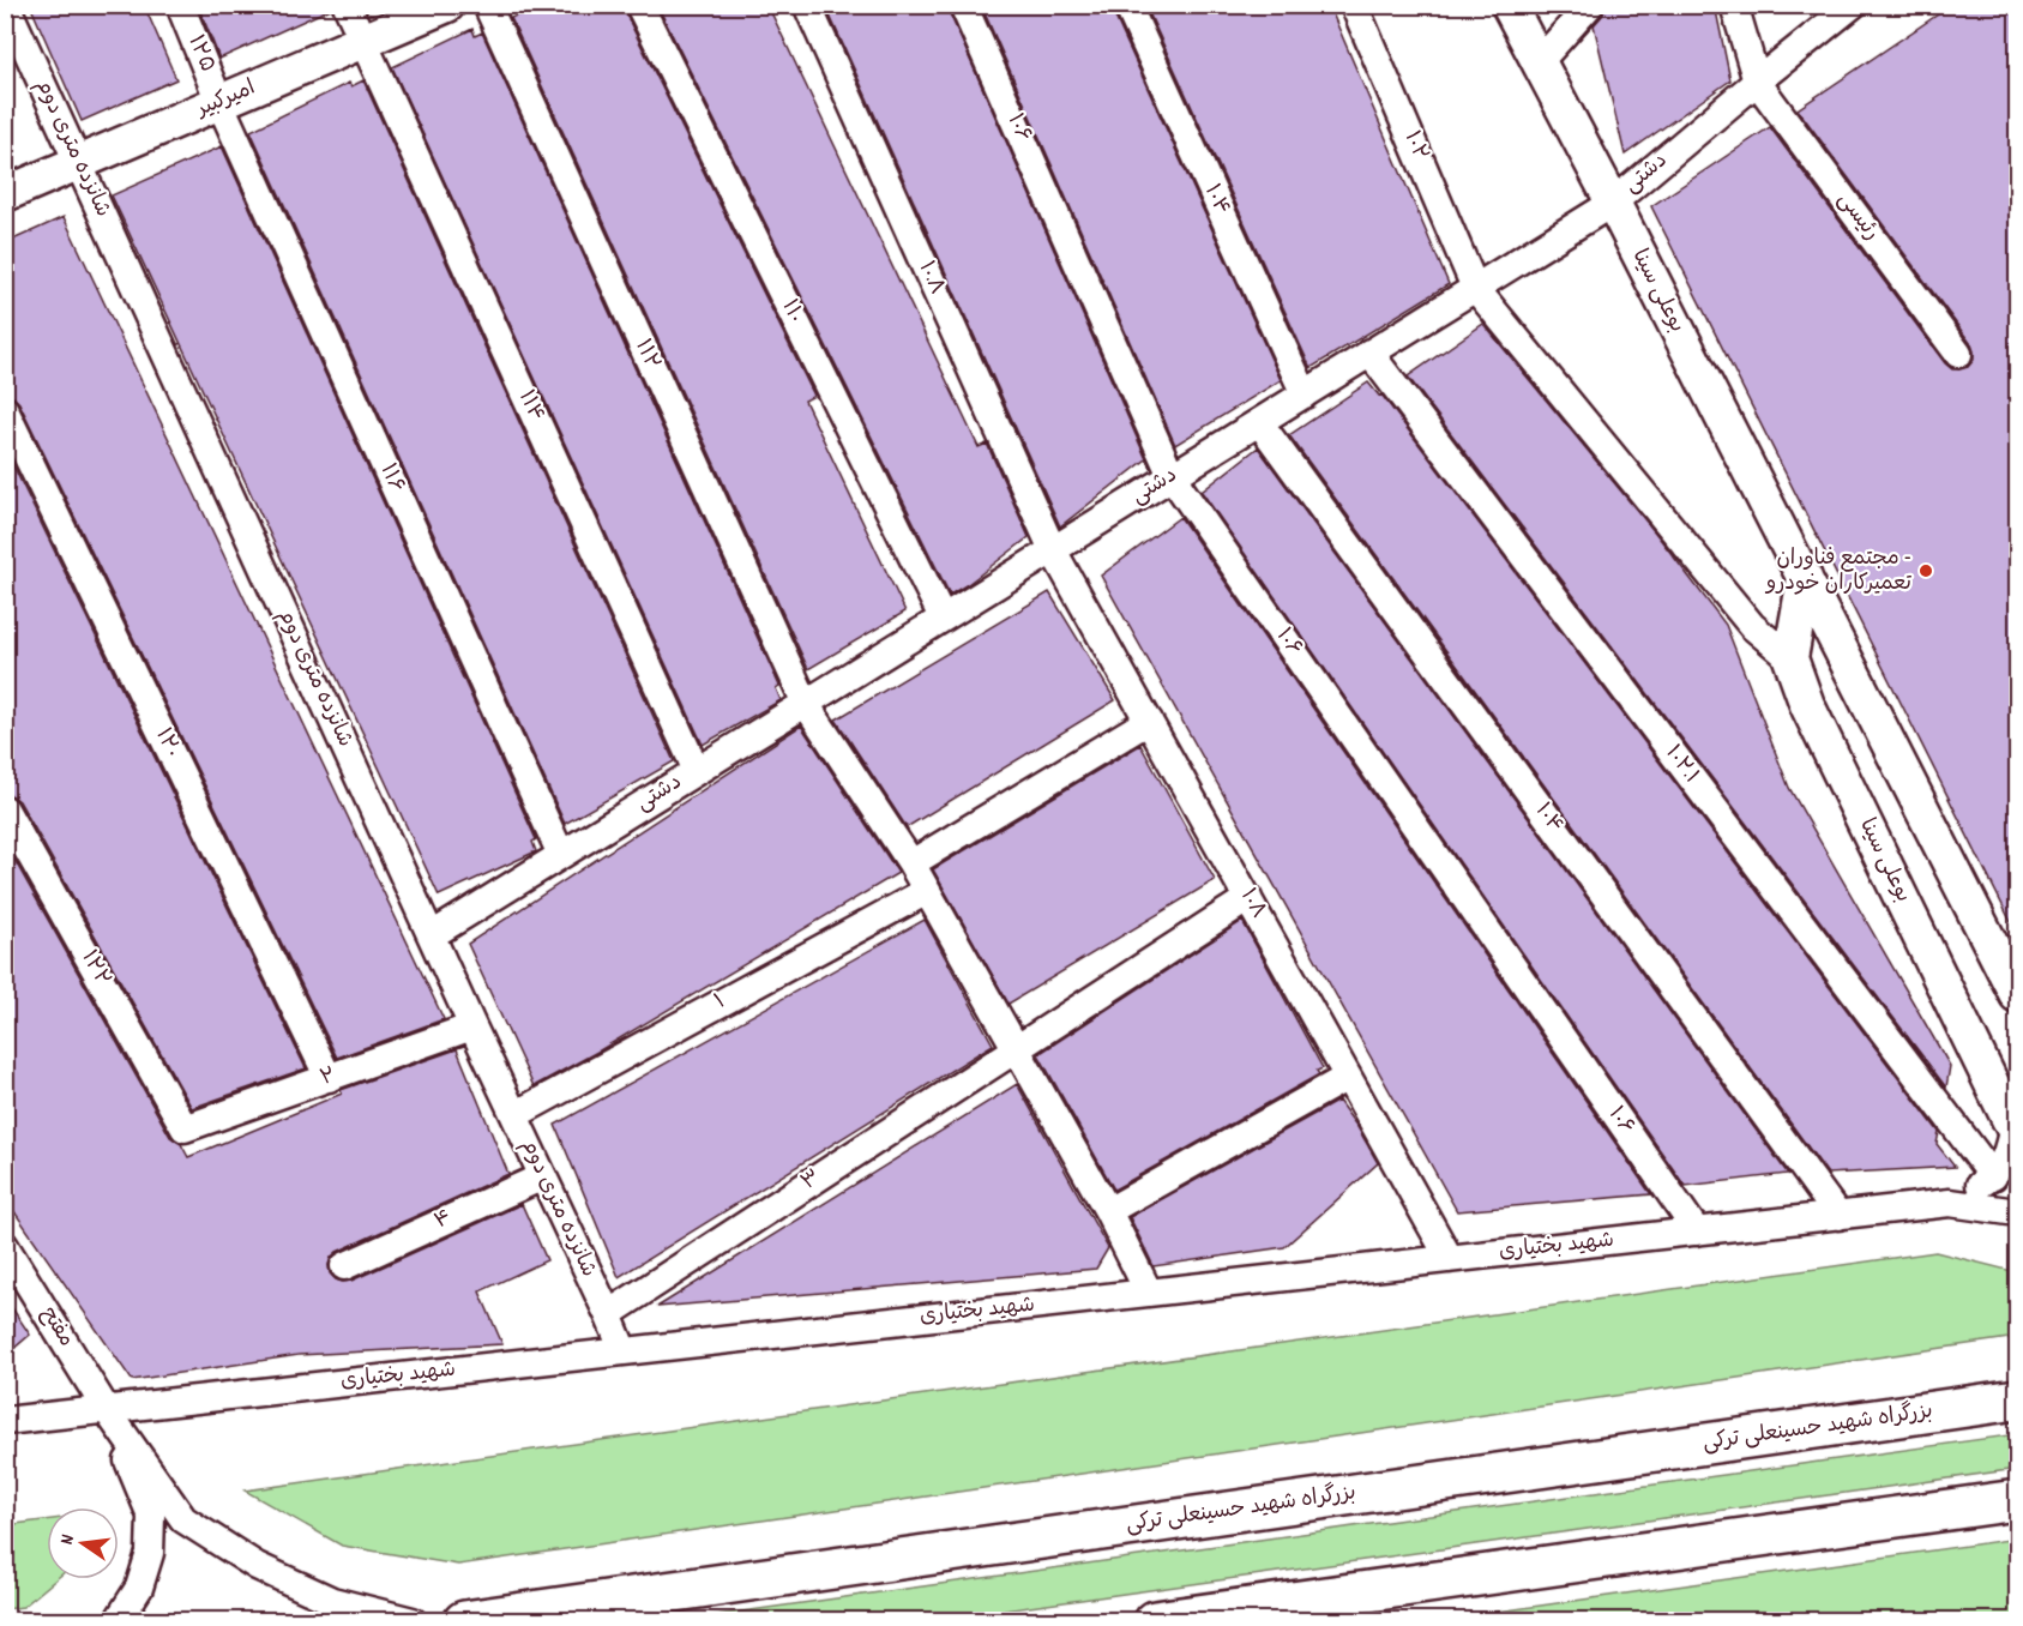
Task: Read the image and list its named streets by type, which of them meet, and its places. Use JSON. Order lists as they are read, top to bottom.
{
  "streets": {
    "highway": ["بزرگراه شهید حسینعلی ترکی"],
    "main road": ["امیرکبیر", "بوعلی سینا"],
    "street": [
      "۱۲۵",
      "۱۰۶",
      "۱۰۲",
      "شانزده متری دوم",
      "دشتی",
      "۱۰۴",
      "رئیسی",
      "۱۰.۸",
      "۱۱۰",
      "۱۱۲",
      "۱۱۴",
      "۱۱۶",
      "۱۲۰",
      "۱۰۲.۱",
      "۱۰۸",
      "۱۲۲",
      "۱",
      "۲",
      "۳",
      "۴",
      "شهید بختیاری",
      "مفتح"
    ]
  },
  "crossings": [
    ["۱۲۵", "امیرکبیر"],
    ["۱۲۵", "۱۱۶"],
    ["امیرکبیر", "شانزده متری دوم"],
    ["امیرکبیر", "۱۱۴"],
    ["امیرکبیر", "۱۱۶"],
    ["۱۰۶", "دشتی"],
    ["۱۰۶", "شهید بختیاری"],
    ["۱۰۲", "دشتی"],
    ["۱۰۲", "بوعلی سینا"],
    ["شانزده متری دوم", "دشتی"],
    ["شانزده متری دوم", "۱"],
    ["شانزده متری دوم", "۲"],
    ["شانزده متری دوم", "۳"],
    ["شانزده متری دوم", "۴"],
    ["شانزده متری دوم", "شهید بختیاری"],
    ["دشتی", "۱۰۴"],
    ["دشتی", "رئیسی"],
    ["دشتی", "۱۰.۸"],
    ["دشتی", "بوعلی سینا"],
    ["دشتی", "۱۱۰"],
    ["دشتی", "۱۱۲"],
    ["دشتی", "۱۱۴"],
    ["دشتی", "۱۱۶"],
    ["دشتی", "۱۰۲.۱"],
    ["دشتی", "۱۰۸"],
    ["۱۰۴", "شهید بختیاری"],
    ["۱۰.۸", "۱۰۸"],
    ["۱۱۲", "۱"],
    ["۱۱۲", "۳"],
    ["۱۱۲", "شهید بختیاری"],
    ["۱۲۰", "۲"],
    ["۱۰۸", "۳"],
    ["۱۰۸", "شهید بختیاری"],
    ["۱۲۲", "۲"],
    ["شهید بختیاری", "مفتح"]
  ],
  "places": ["مجتمع فناوران - تعمیرکاران خودرو"],
  "north": "left"
}
